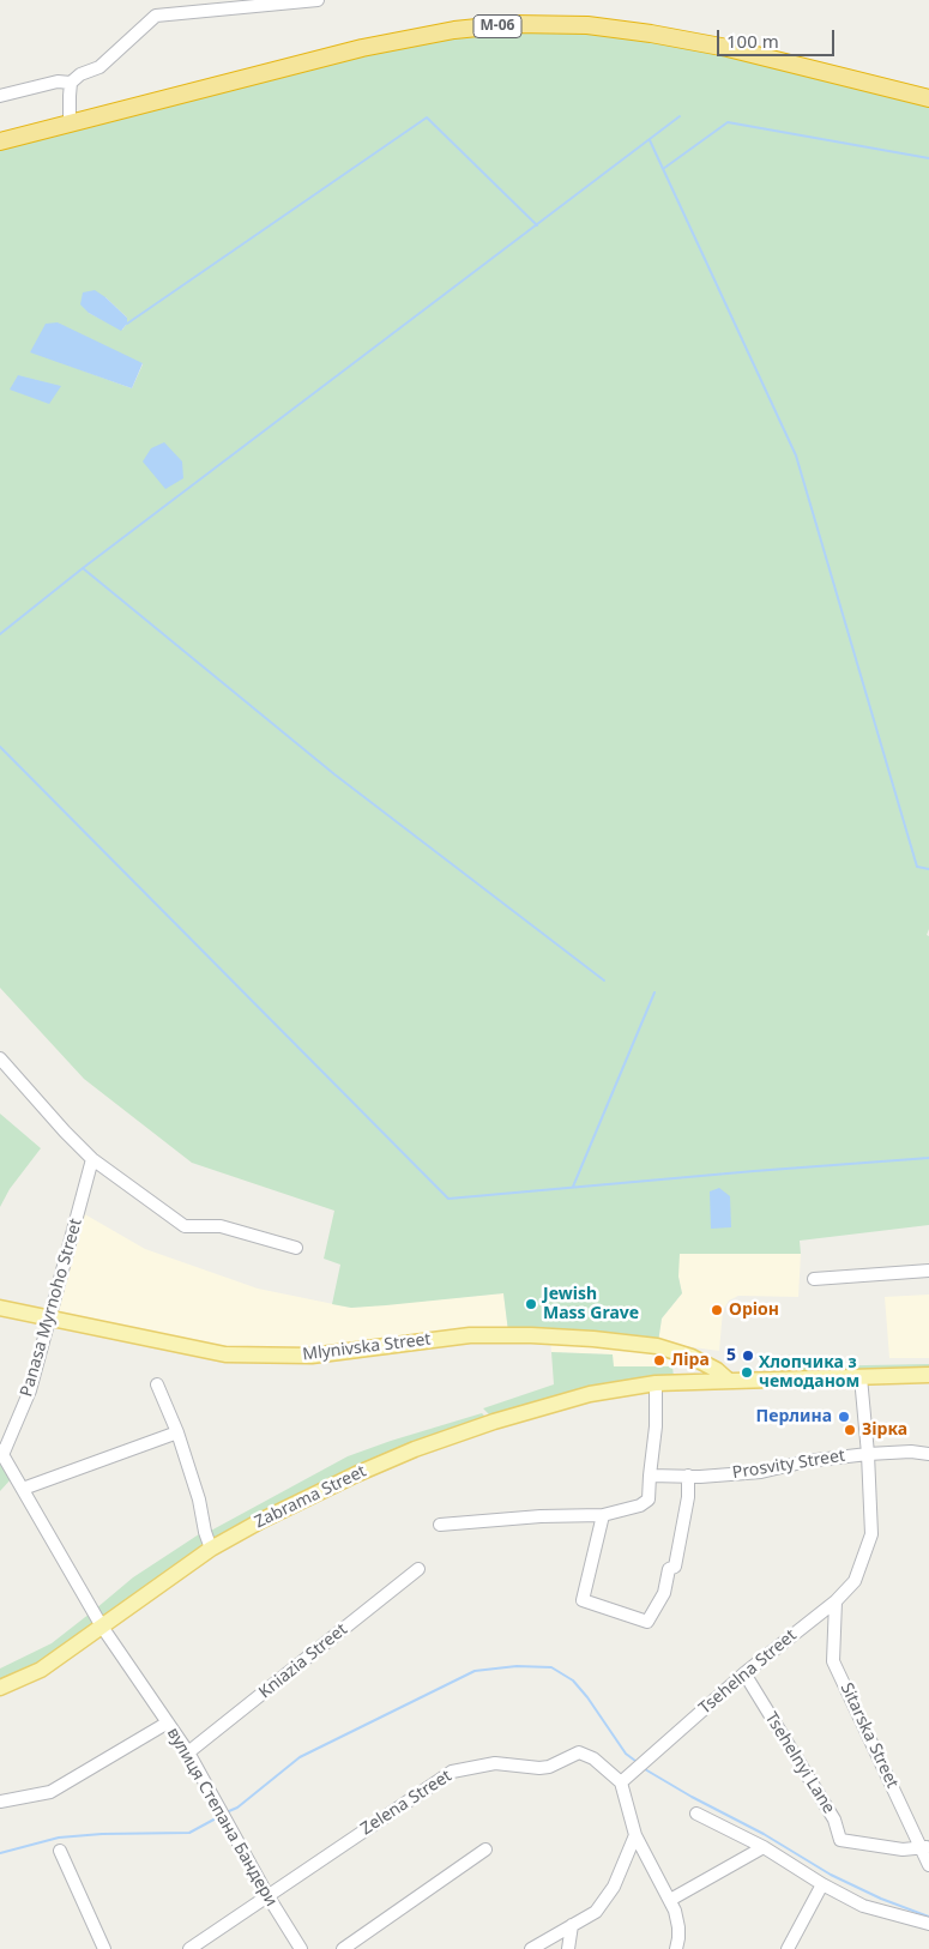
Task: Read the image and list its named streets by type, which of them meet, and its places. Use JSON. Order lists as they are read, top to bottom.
{
  "streets": {
    "highway": ["М-06"],
    "main road": ["Mlynivska Street", "Zabrama Street"],
    "street": [
      "Panasa Myrnoho Street",
      "Prosvity Street",
      "Kniazia Street",
      "Tsehelna Street",
      "Sitarska Street",
      "Tsehelnyi Lane",
      "Zelena Street",
      "вулиця Степана Бандери"
    ]
  },
  "crossings": [
    ["Panasa Myrnoho Street", "Mlynivska Street"],
    ["Panasa Myrnoho Street", "Zabrama Street"],
    ["Panasa Myrnoho Street", "вулиця Степана Бандери"],
    ["Mlynivska Street", "Zabrama Street"],
    ["Prosvity Street", "Tsehelna Street"],
    ["Zabrama Street", "Tsehelna Street"],
    ["Zabrama Street", "вулиця Степана Бандери"],
    ["Kniazia Street", "вулиця Степана Бандери"],
    ["Tsehelna Street", "Sitarska Street"],
    ["Tsehelna Street", "Tsehelnyi Lane"],
    ["Tsehelna Street", "Zelena Street"],
    ["Sitarska Street", "Tsehelnyi Lane"],
    ["Zelena Street", "вулиця Степана Бандери"]
  ],
  "places": [
    "Jewish Mass Grave",
    "Оріон",
    "5",
    "Ліра",
    "Хлопчика з чемоданом",
    "Перлина",
    "Зірка"
  ],
  "scale_bar": "100 m"
}
